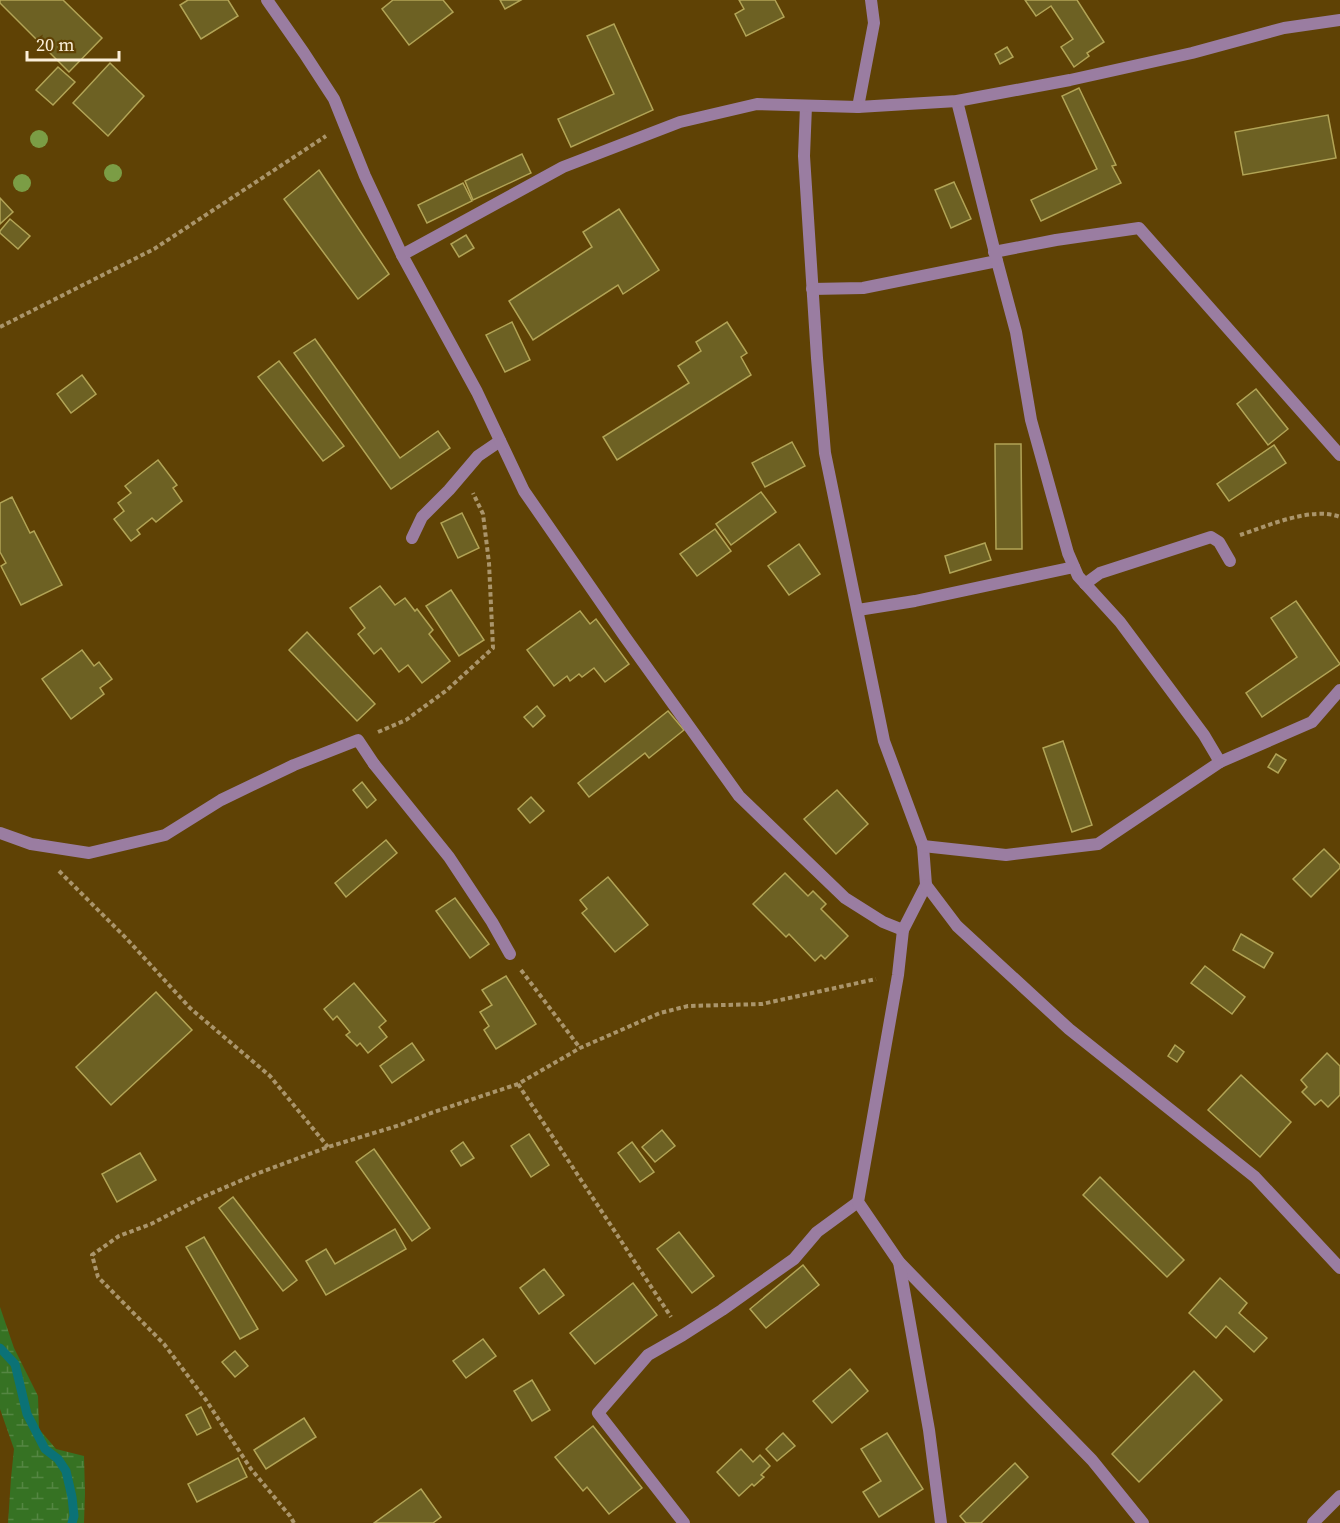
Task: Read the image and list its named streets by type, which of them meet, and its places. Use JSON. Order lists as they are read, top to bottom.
{
  "scale_bar": "20 m"
}
